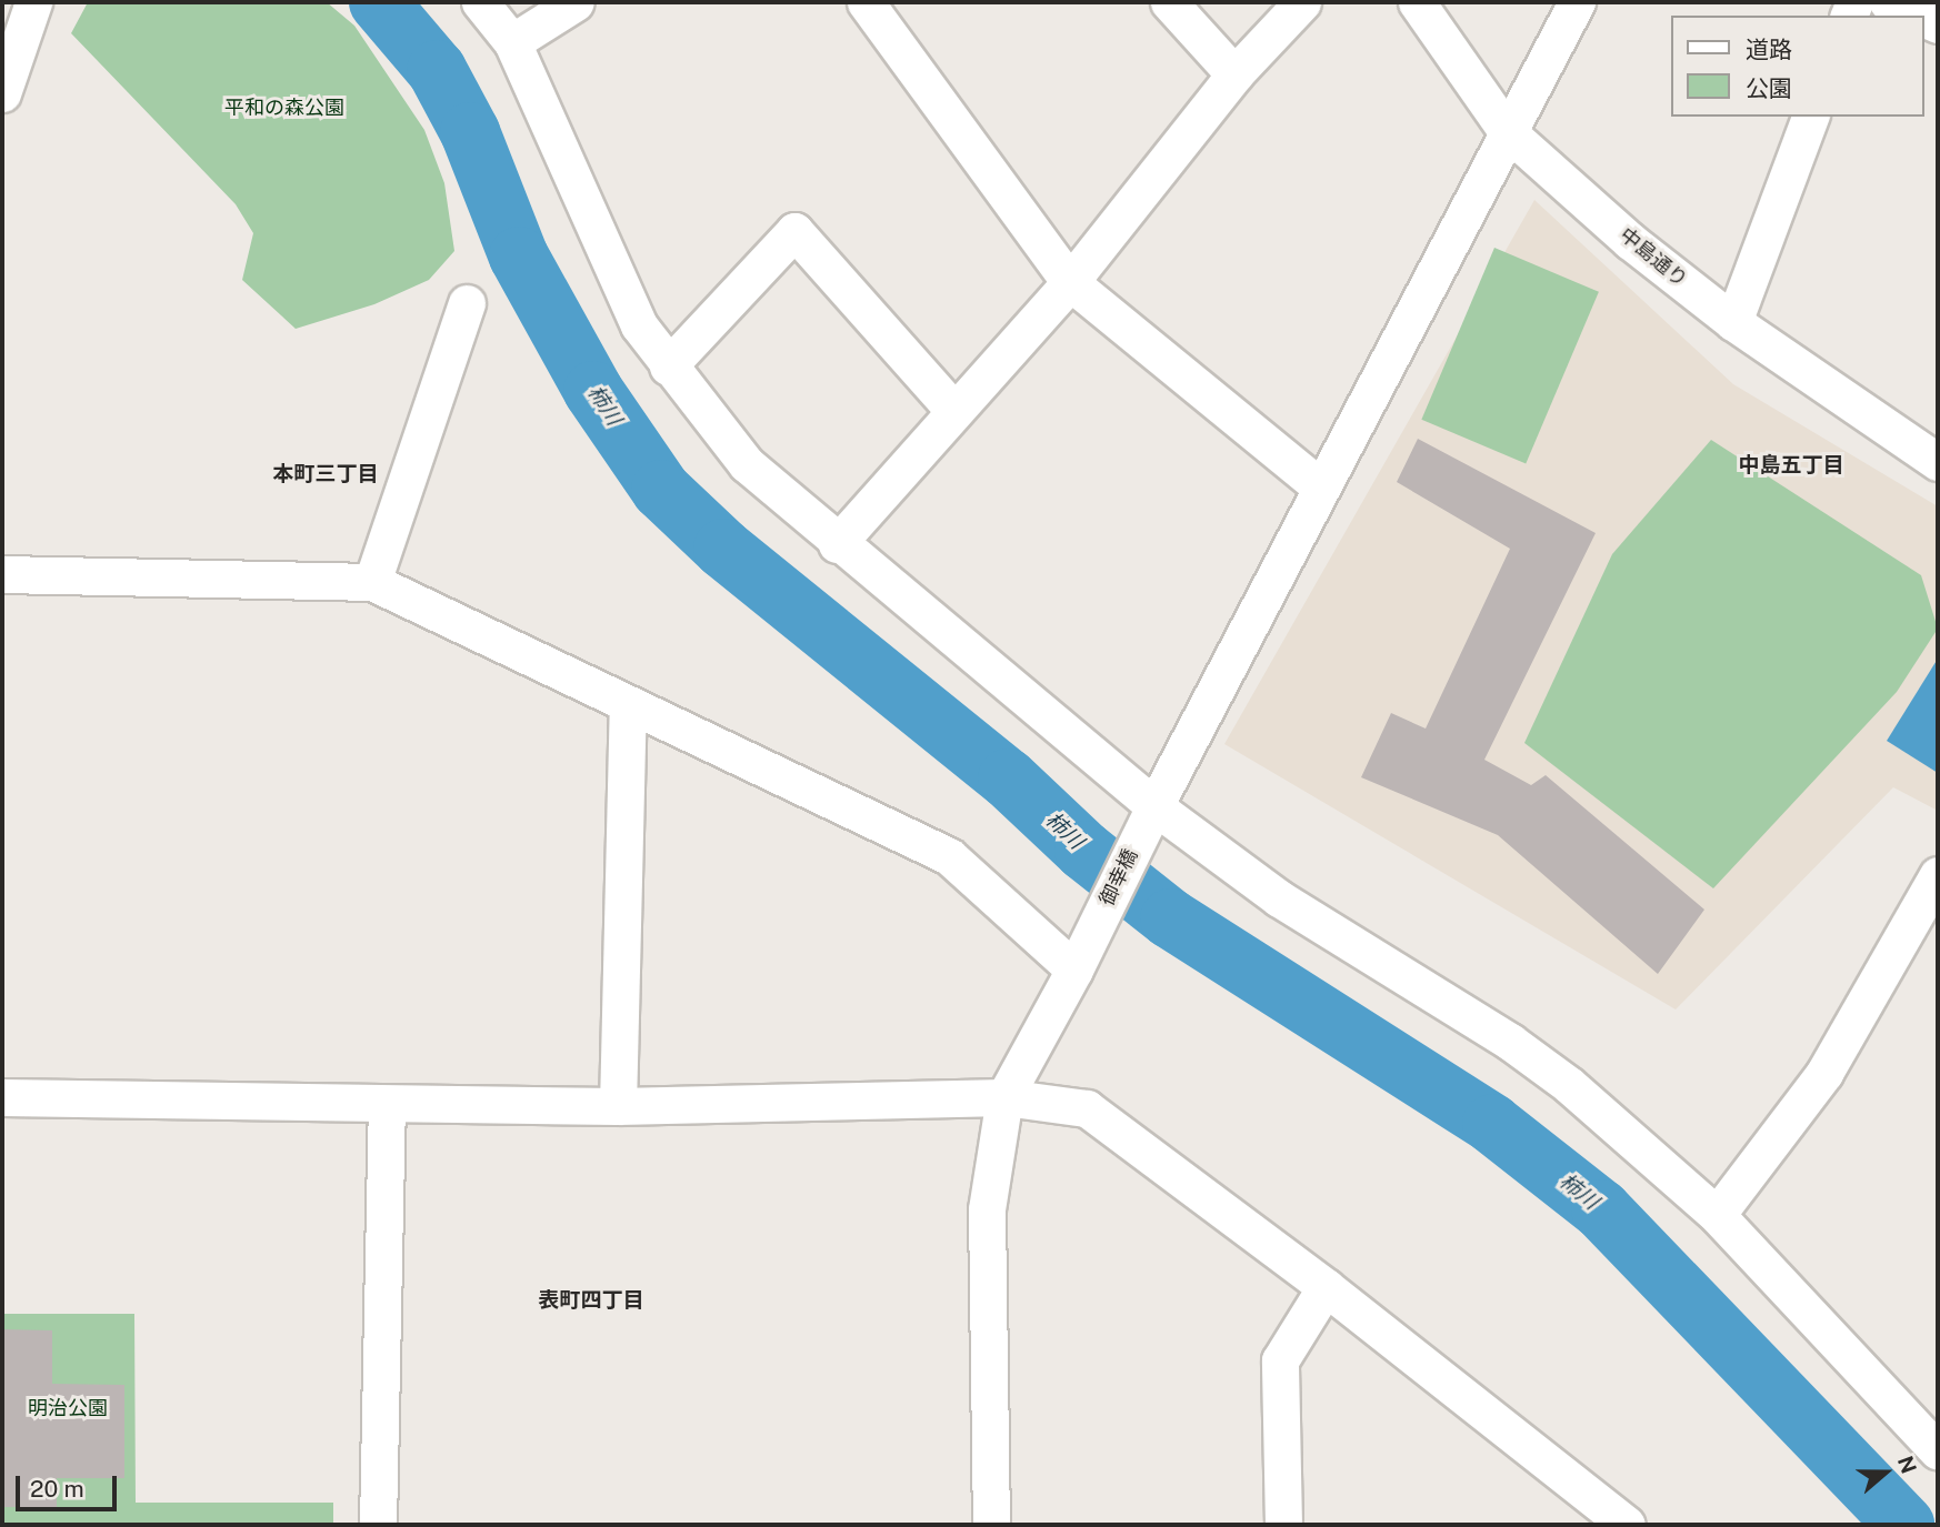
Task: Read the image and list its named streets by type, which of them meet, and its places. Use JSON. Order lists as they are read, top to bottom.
{
  "streets": {
    "street": ["中島通り", "御幸橋"]
  },
  "crossings": [
    ["中島通り", "御幸橋"]
  ],
  "districts": ["中島五丁目", "本町三丁目", "表町四丁目"],
  "water": ["柿川"],
  "parks": ["平和の森公園", "明治公園"],
  "legend": ["道路", "公園"],
  "scale_bar": "20 m",
  "north": "right"
}
